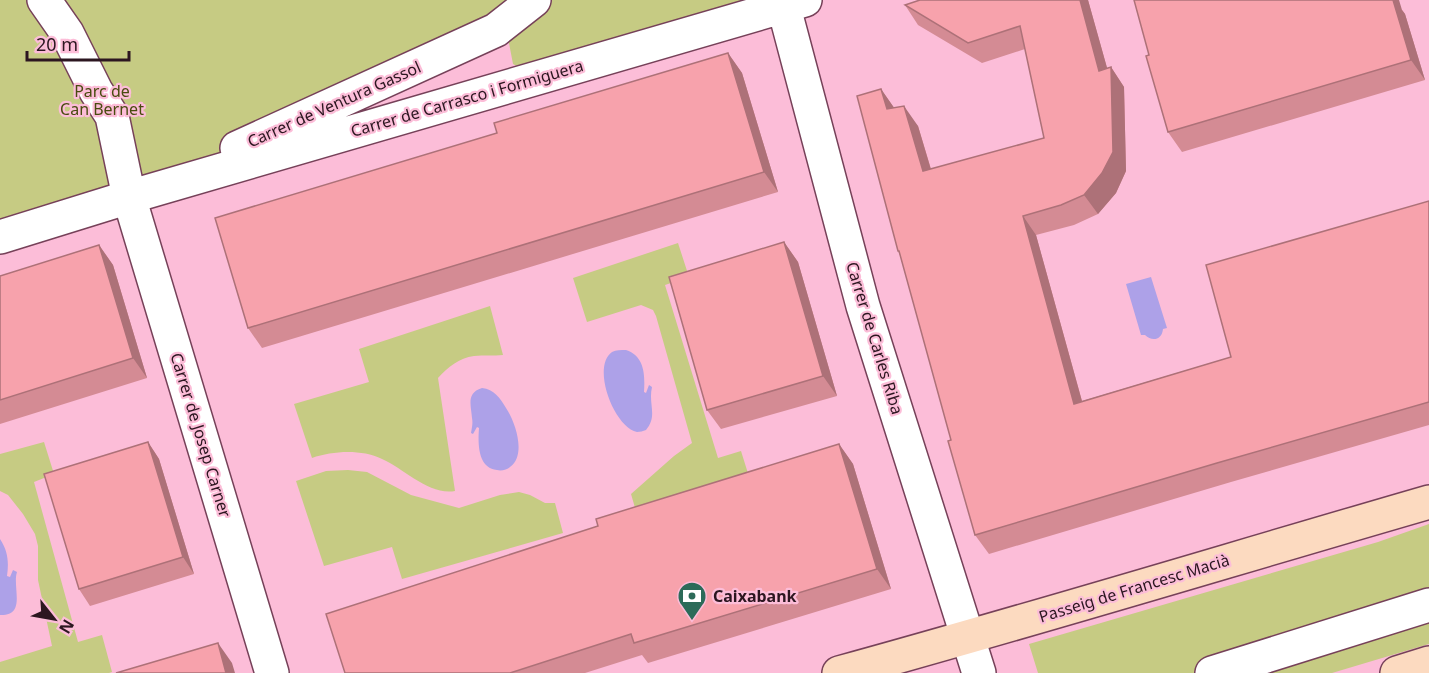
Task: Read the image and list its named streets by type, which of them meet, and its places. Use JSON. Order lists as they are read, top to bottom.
{
  "streets": {
    "street": [
      "Carrer de Carrasco i Formiguera",
      "Carrer de Ventura Gassol",
      "Carrer de Carles Riba",
      "Carrer de Josep Carner",
      "Passeig de Francesc Macià"
    ]
  },
  "crossings": [
    ["Carrer de Carrasco i Formiguera", "Carrer de Ventura Gassol"],
    ["Carrer de Carrasco i Formiguera", "Carrer de Carles Riba"],
    ["Carrer de Carrasco i Formiguera", "Carrer de Josep Carner"],
    ["Carrer de Ventura Gassol", "Carrer de Josep Carner"],
    ["Carrer de Carles Riba", "Passeig de Francesc Macià"]
  ],
  "parks": ["Parc de Can Bernet"],
  "places": {
    "bank": ["Caixabank"]
  },
  "scale_bar": "20 m",
  "north": "bottom right"
}
